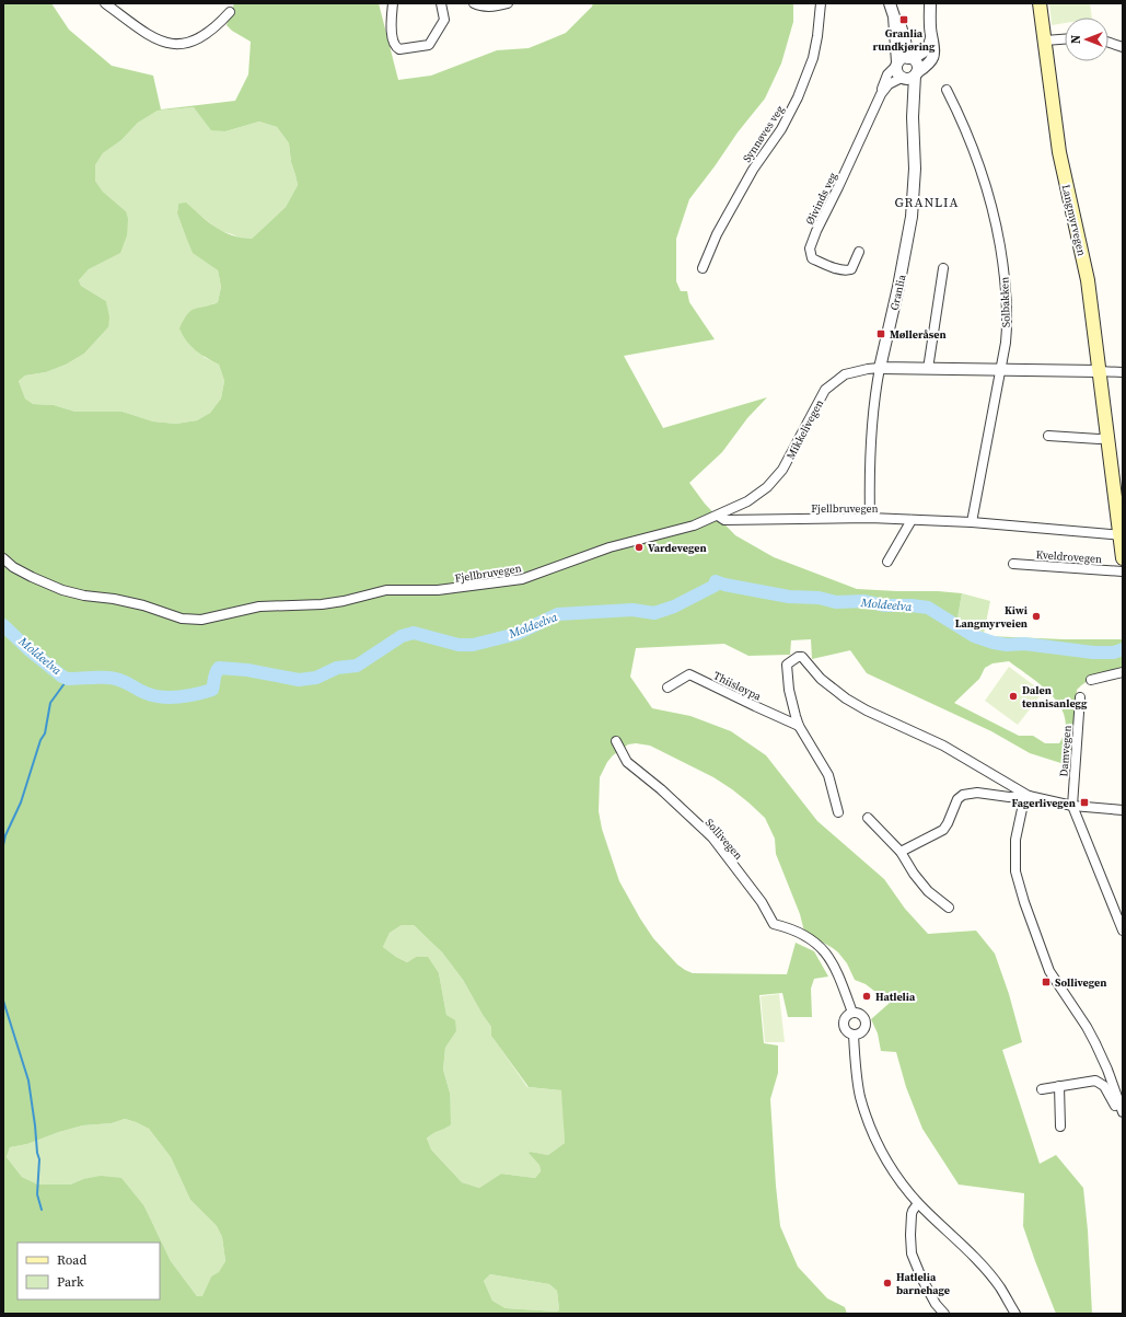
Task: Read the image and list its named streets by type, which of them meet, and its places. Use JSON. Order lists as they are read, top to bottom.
{
  "streets": {
    "main road": ["Langmyrvegen"],
    "street": [
      "Synnøves veg",
      "Øivinds veg",
      "Granlia",
      "Solbakken",
      "Mikkelivegen",
      "Fjellbruvegen",
      "Kveldrovegen",
      "Thiisløypa",
      "Damvegen",
      "Sollivegen"
    ]
  },
  "crossings": [
    ["Øivinds veg", "Granlia"],
    ["Langmyrvegen", "Mikkelivegen"],
    ["Langmyrvegen", "Fjellbruvegen"],
    ["Granlia", "Mikkelivegen"],
    ["Granlia", "Fjellbruvegen"],
    ["Solbakken", "Mikkelivegen"],
    ["Solbakken", "Fjellbruvegen"],
    ["Mikkelivegen", "Fjellbruvegen"]
  ],
  "districts": ["GRANLIA"],
  "water": ["Moldeelva"],
  "places": {
    "transit": [
      "Granlia rundkjøring",
      "Mølleråsen",
      "Fagerlivegen",
      "Sollivegen"
    ],
    "other": [
      "Vardevegen",
      "Kiwi Langmyrveien",
      "Dalen tennisanlegg",
      "Hatlelia",
      "Hatlelia barnehage"
    ]
  },
  "legend": ["Road", "Park"],
  "north": "left"
}
